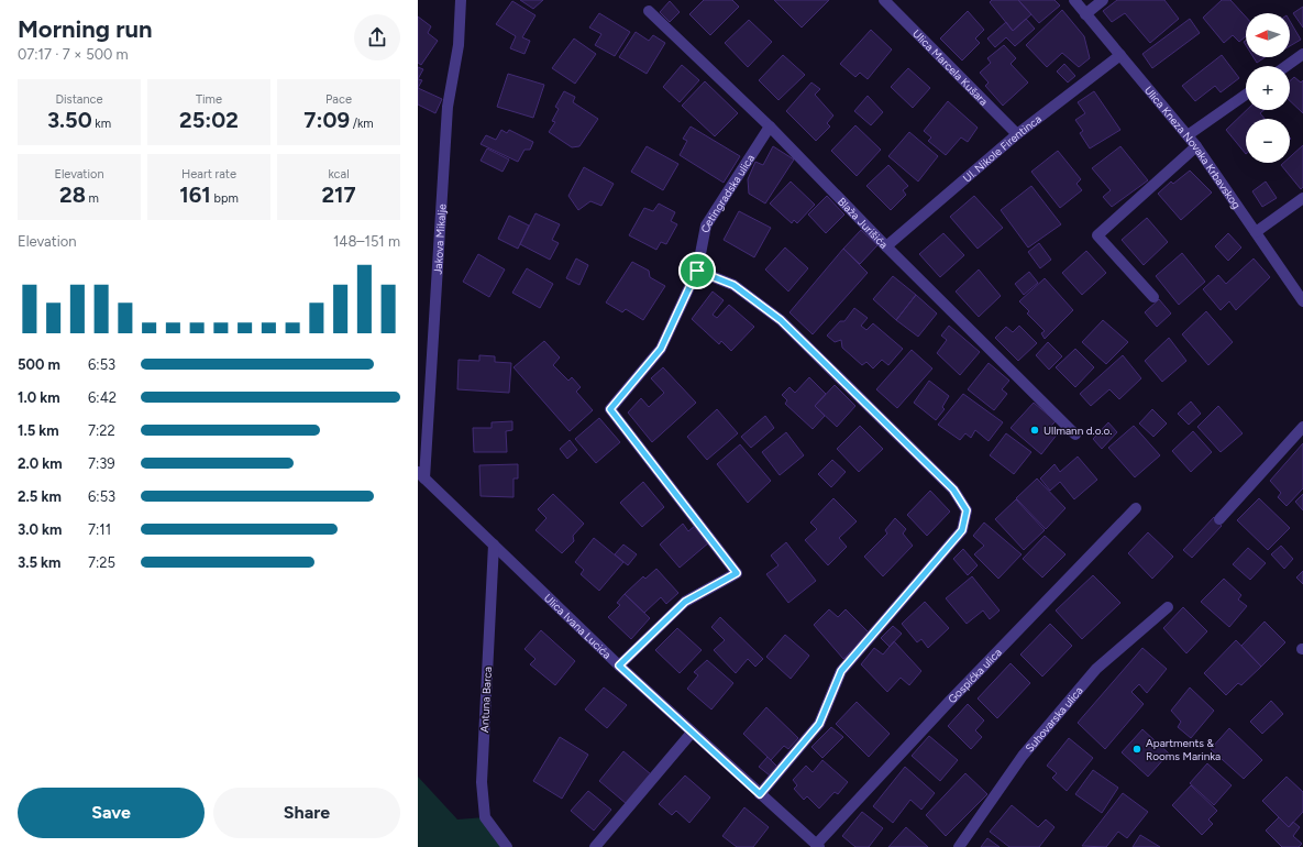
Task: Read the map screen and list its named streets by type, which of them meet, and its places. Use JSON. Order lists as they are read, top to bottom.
{
  "streets": {
    "street": [
      "Ulica Marcela Kušara",
      "Ulica Kneza Novaka Krbavskog",
      "Ul. Nikole Firentinca",
      "Cetingradska ulica",
      "Blaža Jurišića",
      "Jakova Mikalje",
      "Ulica Ivana Lucića",
      "Gospićka ulica",
      "Antuna Barca",
      "Suhovarska ulica"
    ]
  },
  "crossings": [
    ["Ulica Marcela Kušara", "Ul. Nikole Firentinca"],
    ["Ulica Kneza Novaka Krbavskog", "Ul. Nikole Firentinca"],
    ["Ul. Nikole Firentinca", "Blaža Jurišića"],
    ["Cetingradska ulica", "Blaža Jurišića"],
    ["Cetingradska ulica", "Ulica Ivana Lucića"],
    ["Jakova Mikalje", "Ulica Ivana Lucića"],
    ["Ulica Ivana Lucića", "Gospićka ulica"],
    ["Ulica Ivana Lucića", "Antuna Barca"]
  ],
  "places": ["Ullmann d.o.o.", "Apartments & Rooms Marinka"],
  "north": "left",
  "page": {
    "heading": ["Morning run", "07:17 · 7 × 500 m"],
    "map_buttons": ["+", "−"],
    "stats": [
      ["Distance", "3.50 km"],
      ["Time", "25:02"],
      ["Pace", "7:09 /km"],
      ["Elevation", "28 m"],
      ["Heart rate", "161 bpm"],
      ["kcal", "217"]
    ],
    "chart": ["Elevation", "148–151 m"],
    "list": [
      {
        "name": "500 m",
        "note": "6:53"
      },
      {
        "name": "1.0 km",
        "note": "6:42"
      },
      {
        "name": "1.5 km",
        "note": "7:22"
      },
      {
        "name": "2.0 km",
        "note": "7:39"
      },
      {
        "name": "2.5 km",
        "note": "6:53"
      },
      {
        "name": "3.0 km",
        "note": "7:11"
      },
      {
        "name": "3.5 km",
        "note": "7:25"
      }
    ],
    "buttons": ["Save", "Share"]
  }
}
